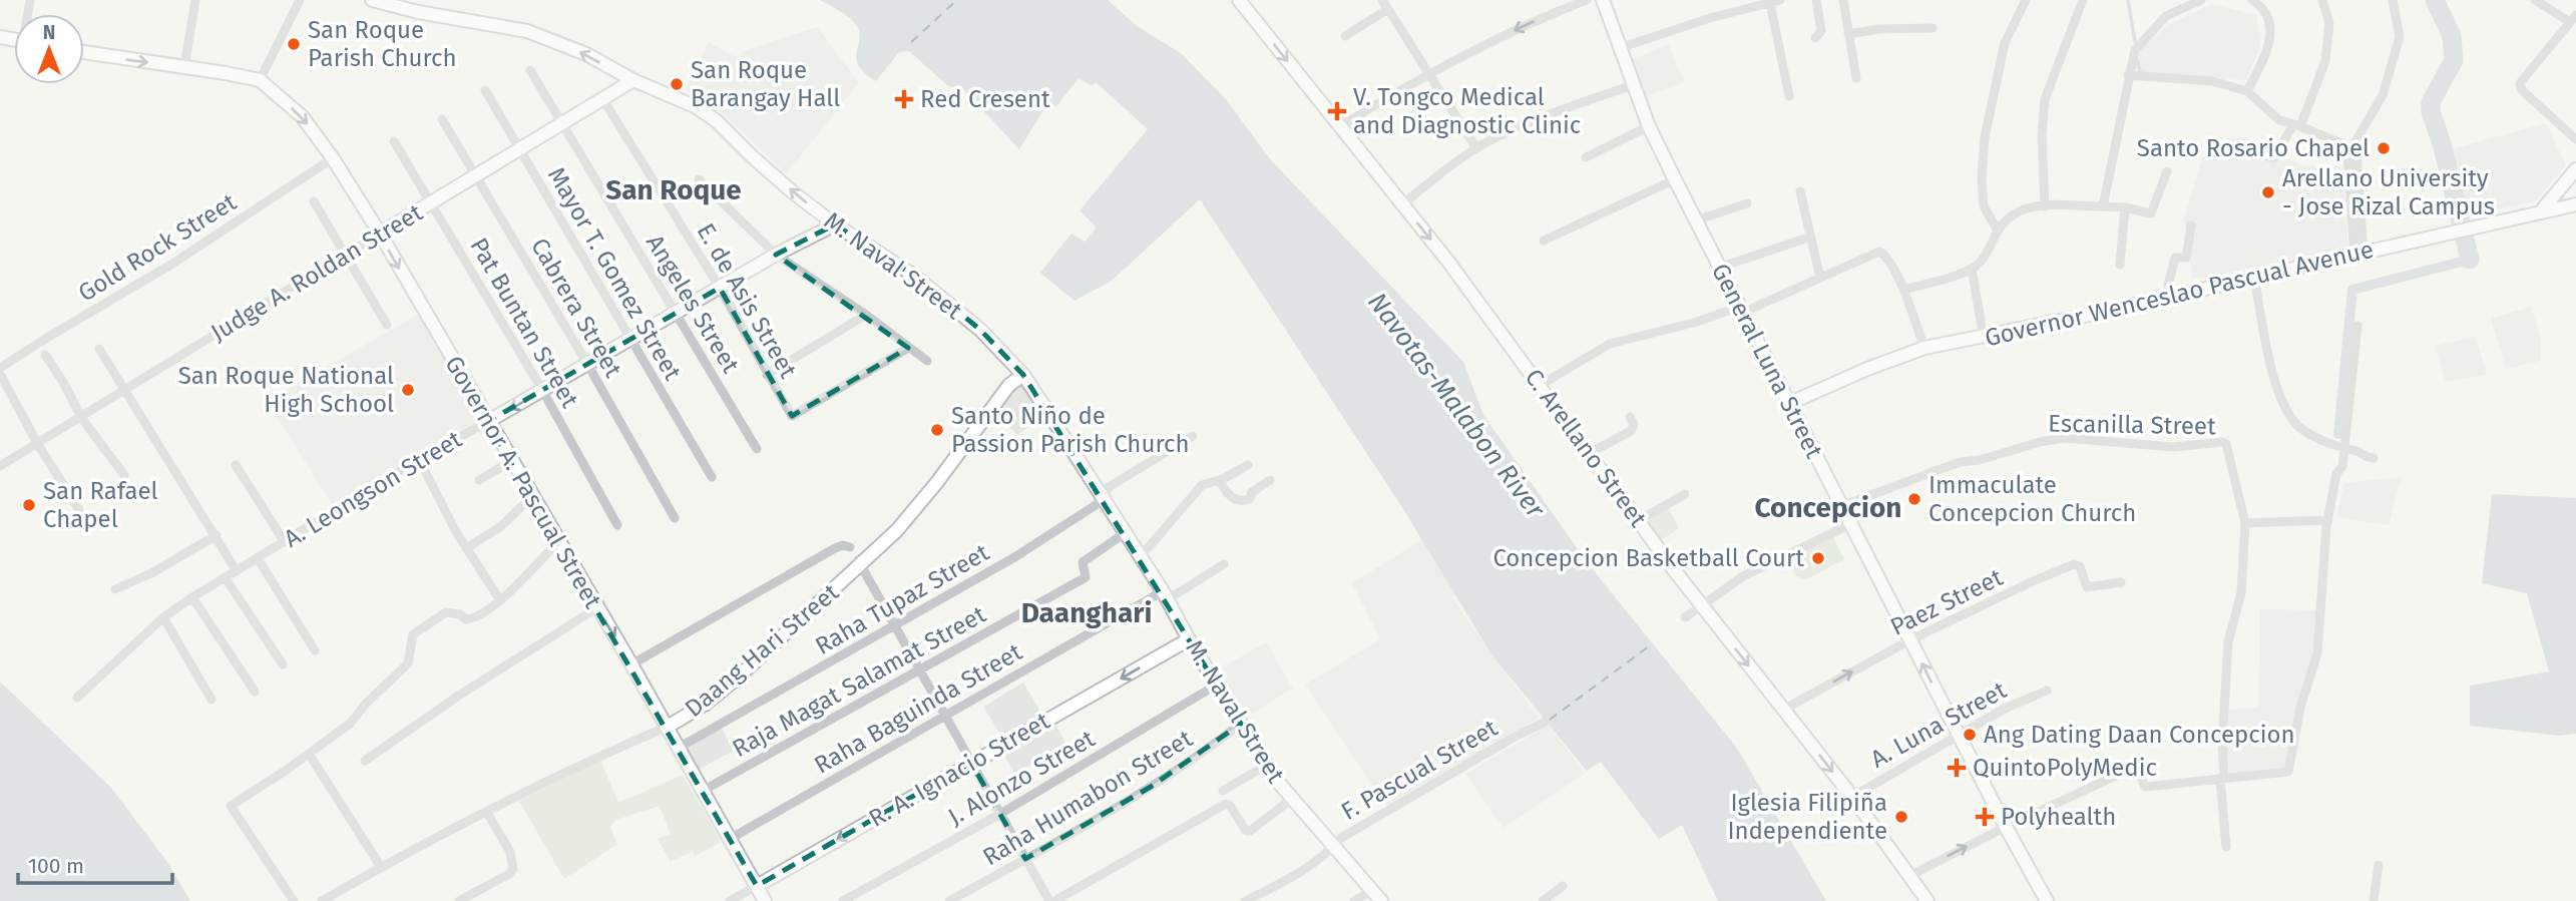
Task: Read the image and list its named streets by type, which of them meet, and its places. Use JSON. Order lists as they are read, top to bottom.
{
  "streets": {
    "main road": [
      "M. Naval Street",
      "Judge A. Roldan Street",
      "Governor Wenceslao Pascual Avenue",
      "General Luna Street",
      "C. Arellano Street",
      "Governor A. Pascual Street",
      "A. Leongson Street",
      "Daang Hari Street",
      "R. A. Ignacio Street"
    ],
    "street": [
      "Gold Rock Street",
      "Mayor T. Gomez Street",
      "E. de Asis Street",
      "Angeles Street",
      "Cabrera Street",
      "Pat Buntan Street",
      "Escanilla Street",
      "Raha Tupaz Street",
      "Paez Street",
      "Raja Magat Salamat Street",
      "Raha Baguinda Street",
      "A. Luna Street",
      "F. Pascual Street",
      "J. Alonzo Street",
      "Raha Humabon Street"
    ]
  },
  "crossings": [
    ["Gold Rock Street", "Governor A. Pascual Street"],
    ["M. Naval Street", "Judge A. Roldan Street"],
    ["M. Naval Street", "A. Leongson Street"],
    ["M. Naval Street", "Raha Tupaz Street"],
    ["M. Naval Street", "Daang Hari Street"],
    ["M. Naval Street", "Raja Magat Salamat Street"],
    ["M. Naval Street", "Raha Baguinda Street"],
    ["M. Naval Street", "R. A. Ignacio Street"],
    ["M. Naval Street", "F. Pascual Street"],
    ["M. Naval Street", "J. Alonzo Street"],
    ["M. Naval Street", "Raha Humabon Street"],
    ["Judge A. Roldan Street", "Mayor T. Gomez Street"],
    ["Judge A. Roldan Street", "E. de Asis Street"],
    ["Judge A. Roldan Street", "Angeles Street"],
    ["Judge A. Roldan Street", "Cabrera Street"],
    ["Judge A. Roldan Street", "Pat Buntan Street"],
    ["Judge A. Roldan Street", "Governor A. Pascual Street"],
    ["Mayor T. Gomez Street", "A. Leongson Street"],
    ["Governor Wenceslao Pascual Avenue", "General Luna Street"],
    ["E. de Asis Street", "A. Leongson Street"],
    ["Angeles Street", "A. Leongson Street"],
    ["Cabrera Street", "A. Leongson Street"],
    ["Pat Buntan Street", "A. Leongson Street"],
    ["General Luna Street", "Escanilla Street"],
    ["General Luna Street", "Paez Street"],
    ["General Luna Street", "A. Luna Street"],
    ["C. Arellano Street", "Paez Street"],
    ["C. Arellano Street", "A. Luna Street"],
    ["Governor A. Pascual Street", "A. Leongson Street"],
    ["Governor A. Pascual Street", "Raha Tupaz Street"],
    ["Governor A. Pascual Street", "Daang Hari Street"],
    ["Governor A. Pascual Street", "Raja Magat Salamat Street"],
    ["Governor A. Pascual Street", "Raha Baguinda Street"],
    ["Governor A. Pascual Street", "R. A. Ignacio Street"]
  ],
  "one_way": [
    "M. Naval Street",
    "C. Arellano Street",
    "Governor A. Pascual Street",
    "Paez Street",
    "R. A. Ignacio Street"
  ],
  "districts": ["San Roque", "Concepcion", "Daanghari"],
  "water": ["Navotas-Malabon River"],
  "places": {
    "other": [
      "San Roque Parish Church",
      "San Roque Barangay Hall",
      "Santo Rosario Chapel",
      "Arellano University - Jose Rizal Campus",
      "San Roque National High School",
      "Santo Niño de Passion Parish Church",
      "Immaculate Concepcion Church",
      "San Rafael Chapel",
      "Concepcion Basketball Court",
      "Ang Dating Daan Concepcion",
      "Iglesia Filipiña Independiente"
    ],
    "health": [
      "Red Cresent",
      "V. Tongco Medical and Diagnostic Clinic",
      "QuintoPolyMedic",
      "Polyhealth"
    ]
  },
  "scale_bar": "100 m",
  "north": "top"
}
